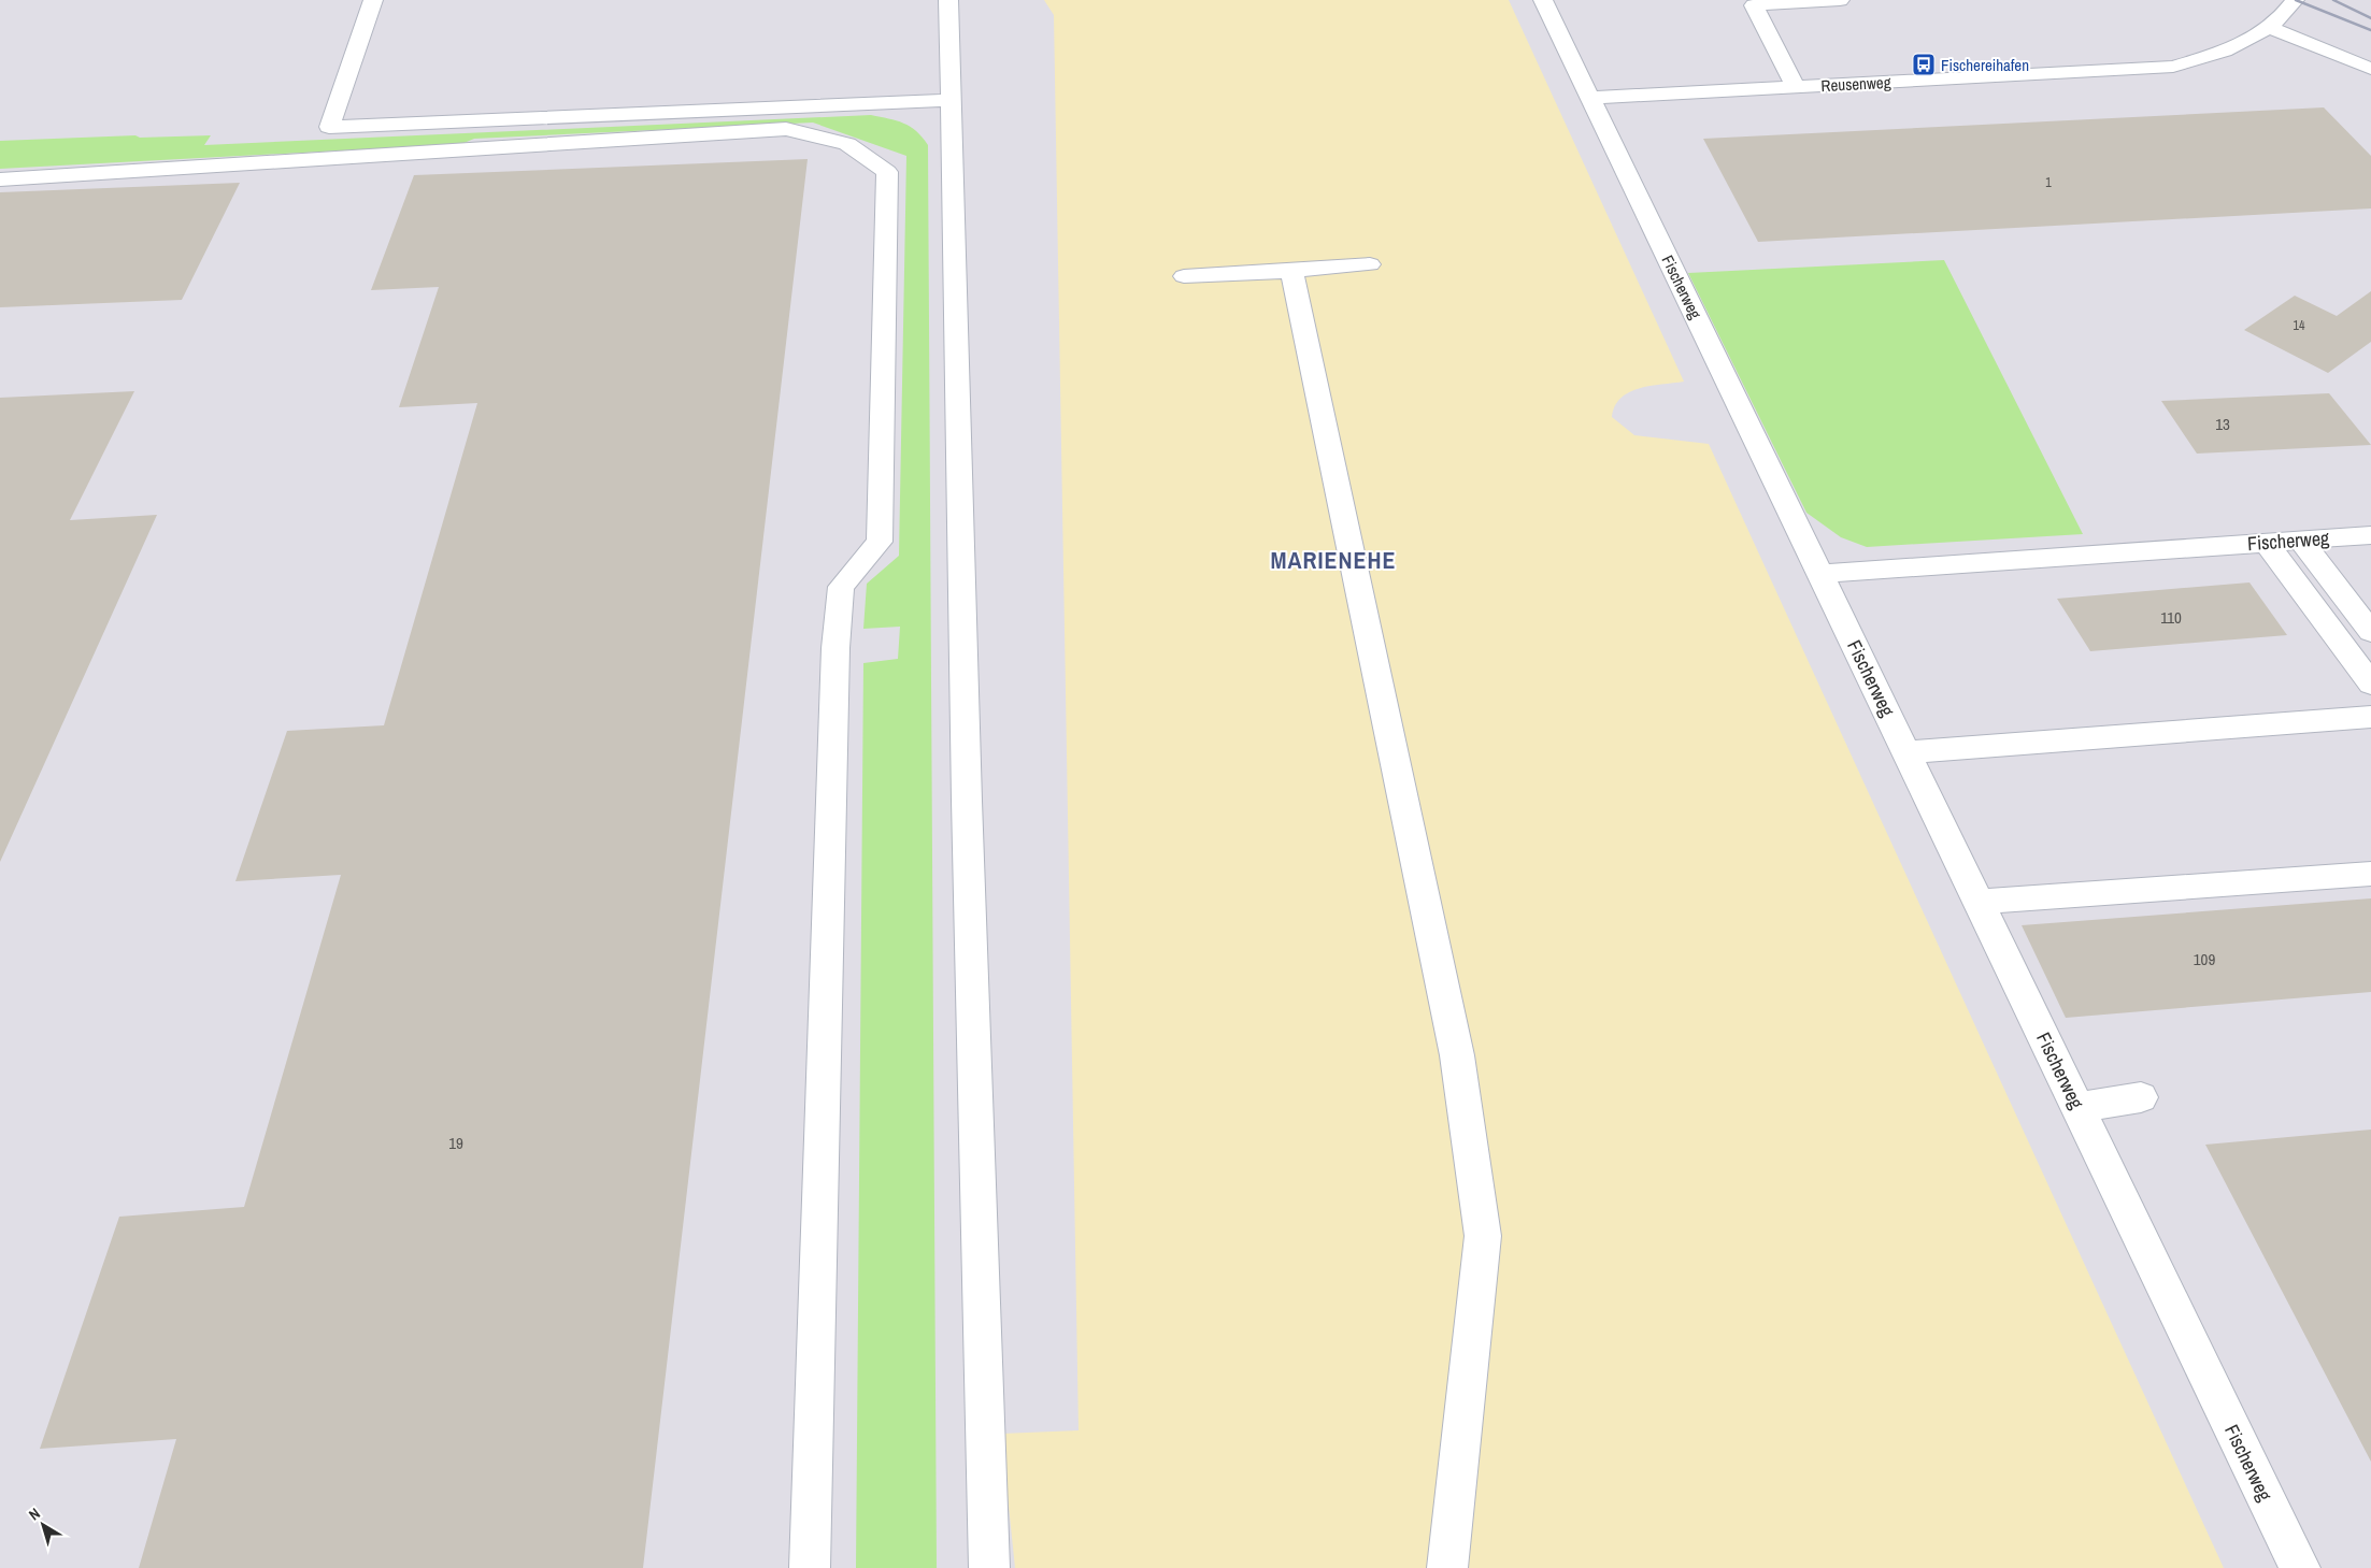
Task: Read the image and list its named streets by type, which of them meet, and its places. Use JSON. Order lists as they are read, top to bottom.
{
  "streets": {
    "street": ["Reusenweg", "Fischerweg"]
  },
  "crossings": [
    ["Reusenweg", "Fischerweg"]
  ],
  "districts": ["MARIENEHE"],
  "places": {
    "bus stop": ["Fischereihafen"]
  },
  "house_numbers": [
    "1",
    "14",
    "13",
    "110",
    "109",
    "19"
  ],
  "north": "top left"
}
